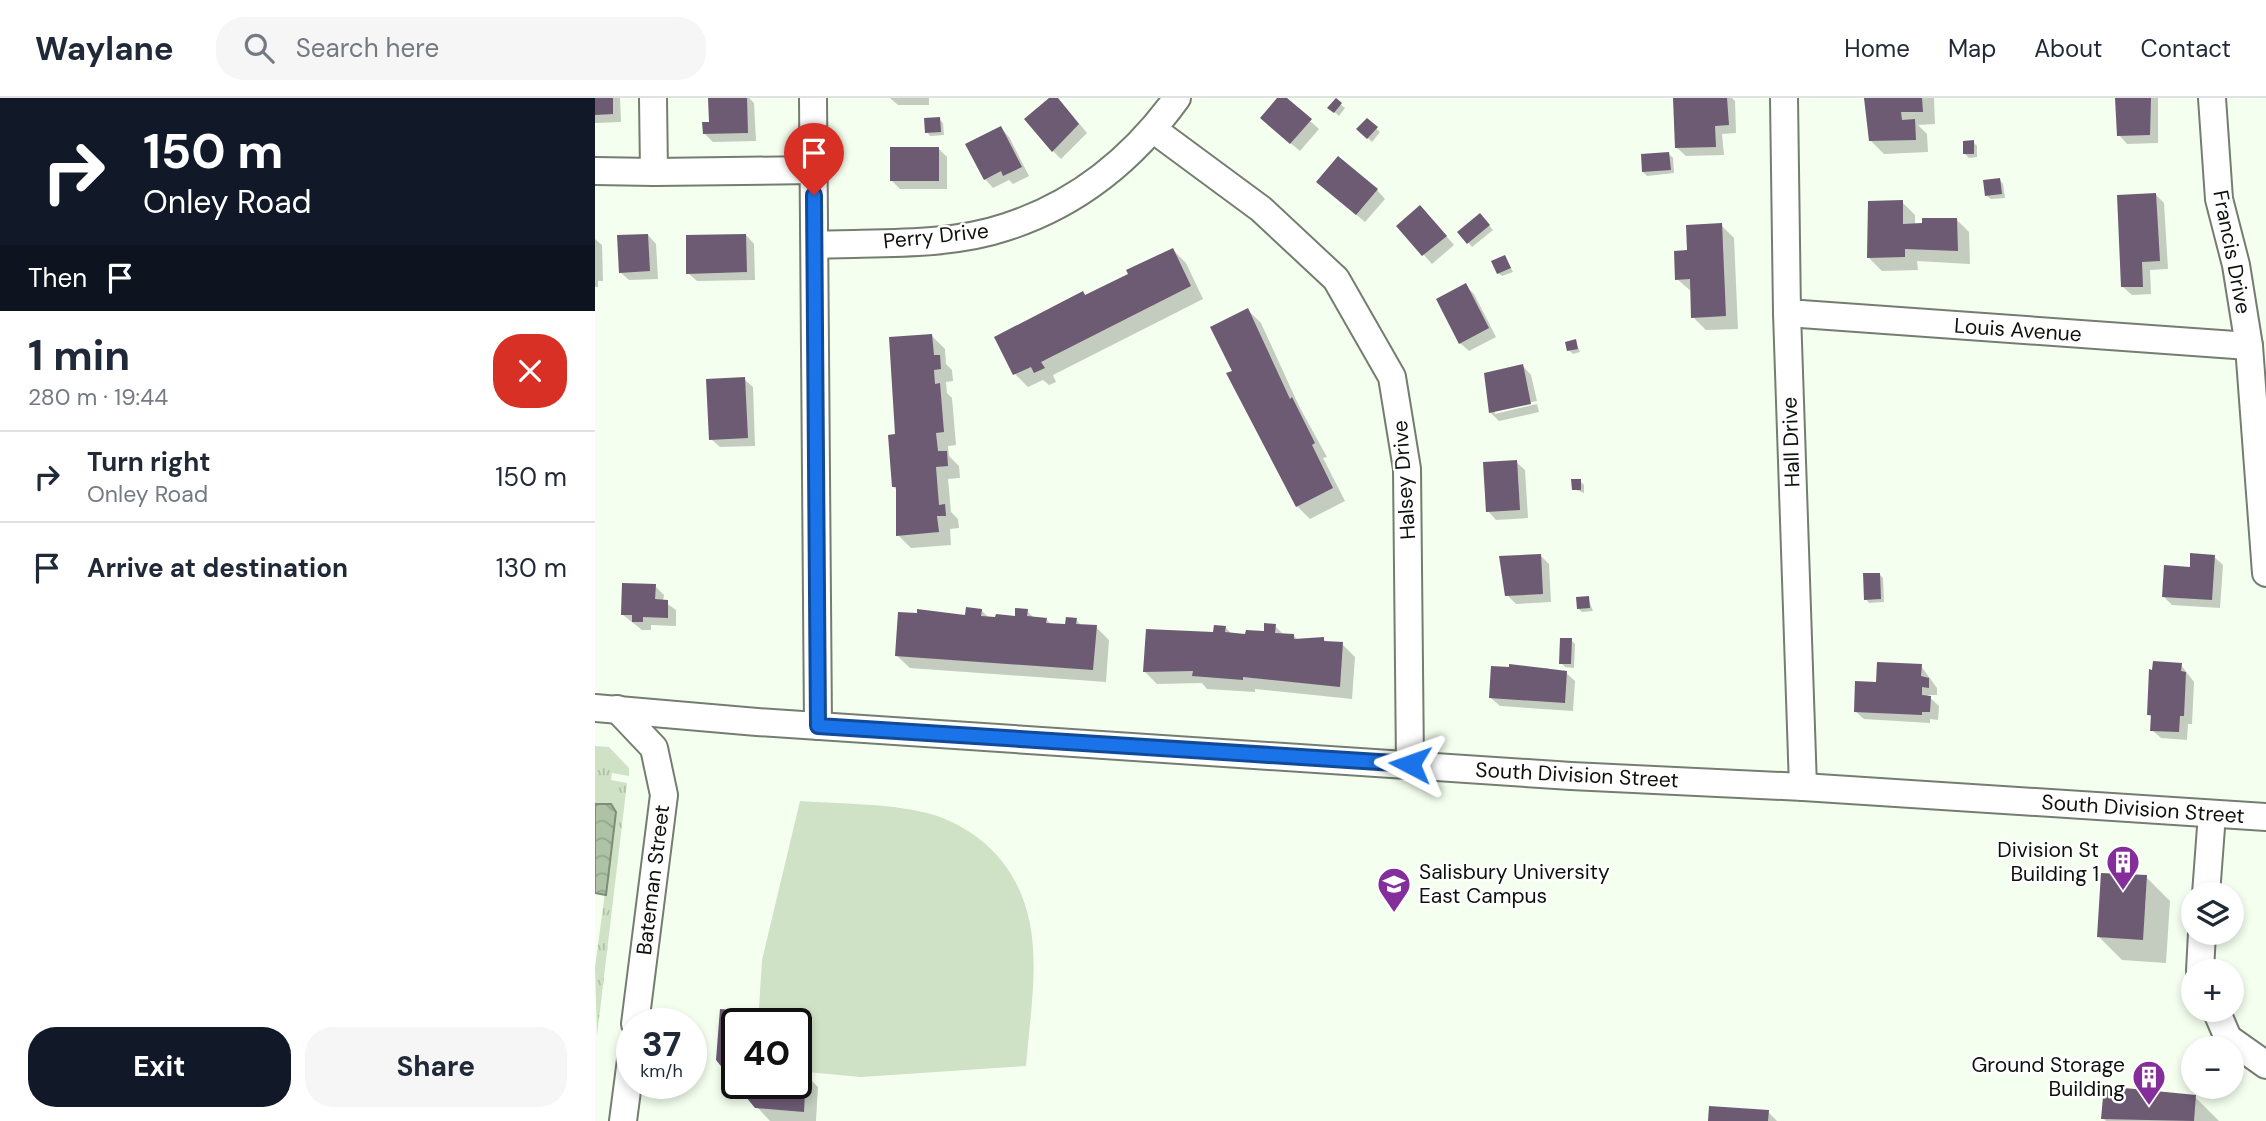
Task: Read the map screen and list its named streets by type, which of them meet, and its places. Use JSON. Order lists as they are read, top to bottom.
{
  "streets": {
    "street": [
      "Perry Drive",
      "Francis Drive",
      "Louis Avenue",
      "Hall Drive",
      "Halsey Drive",
      "South Division Street",
      "Bateman Street"
    ]
  },
  "crossings": [
    ["Perry Drive", "Halsey Drive"],
    ["Francis Drive", "Louis Avenue"],
    ["Louis Avenue", "Hall Drive"],
    ["Hall Drive", "South Division Street"],
    ["Halsey Drive", "South Division Street"],
    ["South Division Street", "Bateman Street"]
  ],
  "places": {
    "building": ["Division St Building 1", "Ground Storage Building"],
    "school or university": ["Salisbury University East Campus"]
  },
  "page": {
    "header": "Waylane",
    "search": "Search here",
    "nav": [
      "Home",
      "Map",
      "About",
      "Contact"
    ],
    "turn": ["150 m", "Onley Road"],
    "then": "Then",
    "heading": ["1 min", "280 m · 19:44"],
    "list": [
      {
        "name": "Turn right",
        "note": "Onley Road",
        "value": "150 m"
      },
      {
        "name": "Arrive at destination",
        "value": "130 m"
      }
    ],
    "map_buttons": ["+", "−"],
    "speed": "37 km/h",
    "limit": "40",
    "buttons": ["Exit", "Share"]
  }
}
